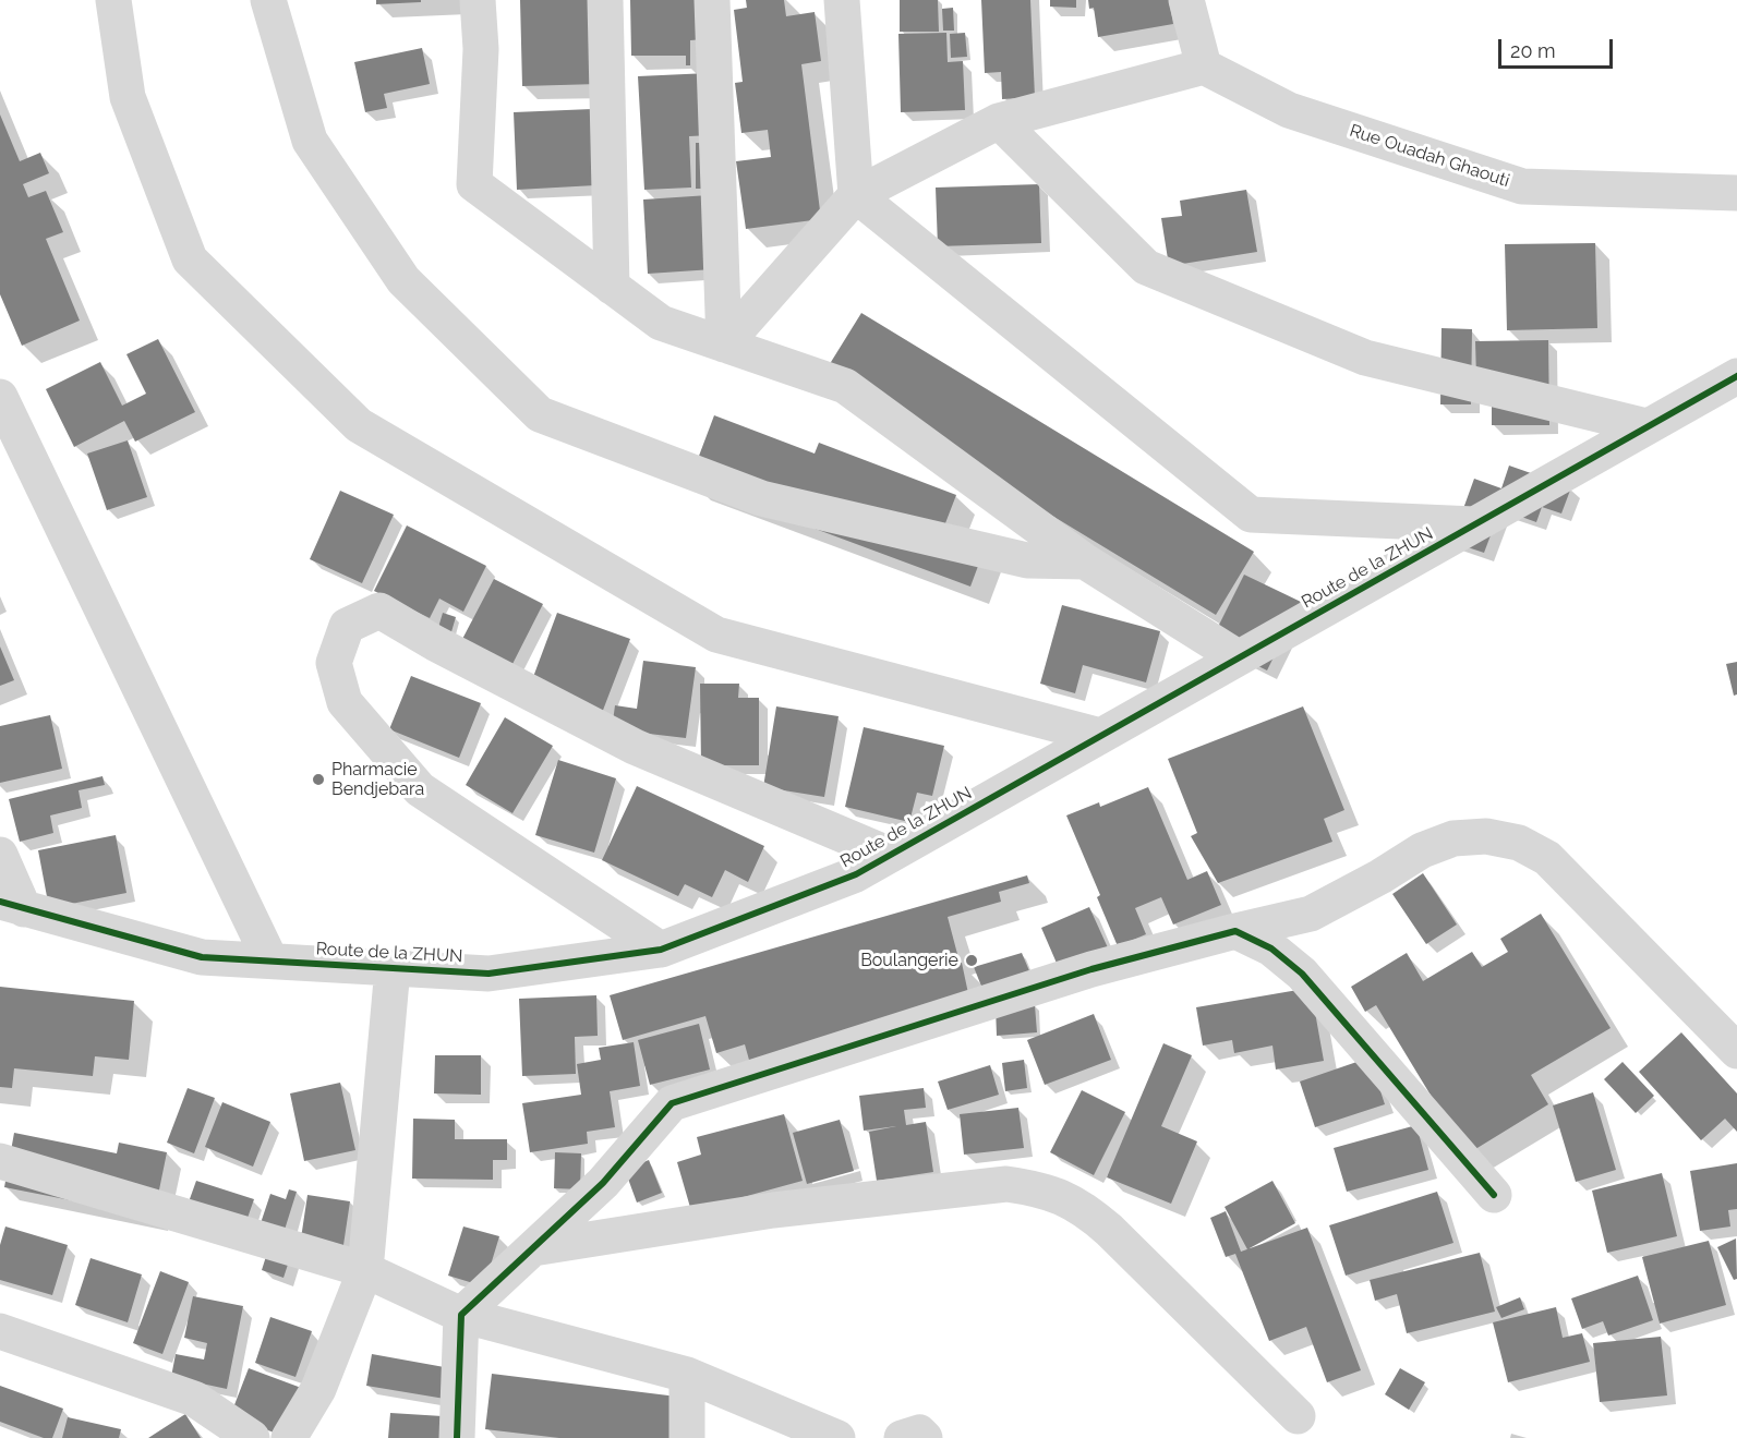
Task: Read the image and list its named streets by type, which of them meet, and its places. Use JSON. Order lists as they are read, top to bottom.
{
  "streets": {
    "street": ["Rue Ouadah Ghaouti", "Route de la ZHUN"]
  },
  "places": ["Pharmacie Bendjebara", "Boulangerie"],
  "scale_bar": "20 m"
}
